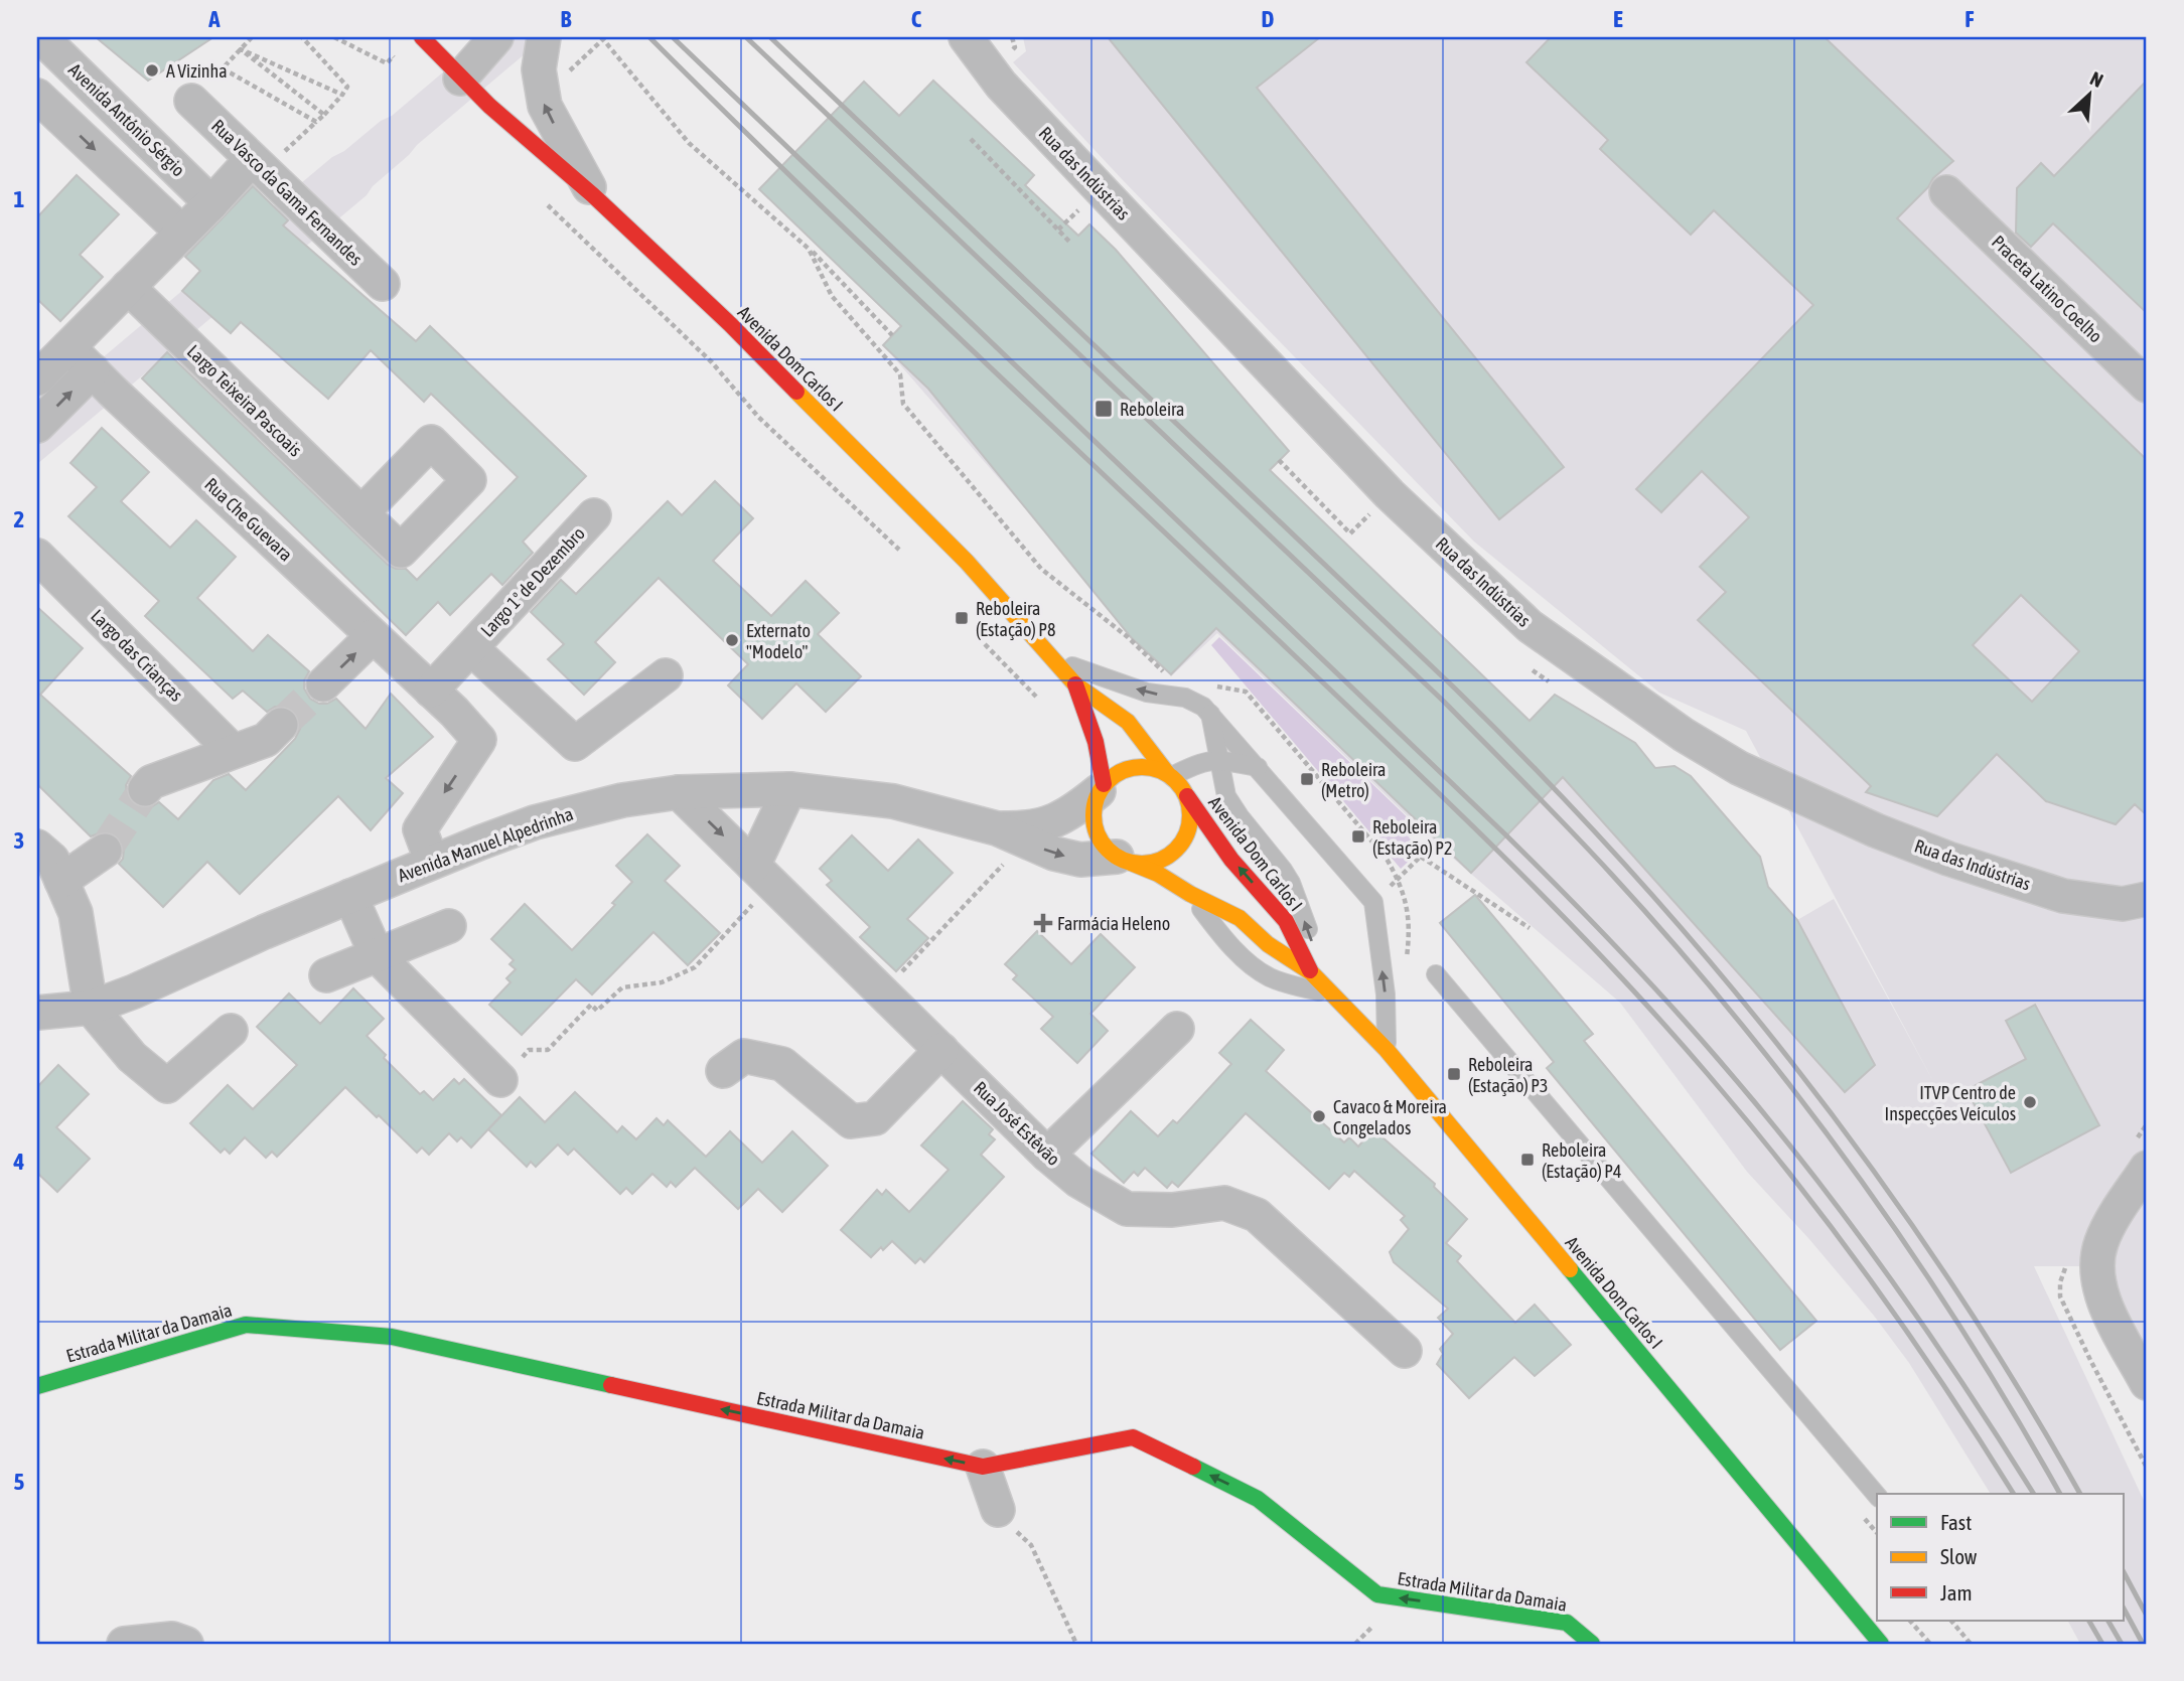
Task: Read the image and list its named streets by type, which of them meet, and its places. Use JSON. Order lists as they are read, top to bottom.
{
  "streets": {
    "street": [
      "Avenida António Sérgio",
      "Rua das Indústrias",
      "Rua Vasco da Gama Fernandes",
      "Praceta Latino Coelho",
      "Avenida Dom Carlos I",
      "Largo Teixeira Pascoais",
      "Rua Che Guevara",
      "Largo 1º de Dezembro",
      "Largo das Crianças",
      "Avenida Manuel Alpedrinha",
      "Rua José Estêvão",
      "Estrada Militar da Damaia"
    ]
  },
  "crossings": [
    ["Avenida Dom Carlos I", "Avenida Manuel Alpedrinha"],
    ["Rua Che Guevara", "Largo 1º de Dezembro"],
    ["Avenida Manuel Alpedrinha", "Rua José Estêvão"]
  ],
  "one_way": ["Estrada Militar da Damaia"],
  "places": {
    "other": [
      "A Vizinha",
      "Externato \"Modelo\"",
      "ITVP Centro de Inspecções Veículos",
      "Cavaco & Moreira Congelados"
    ],
    "transit": [
      "Reboleira",
      "Reboleira (Estação) P8",
      "Reboleira (Metro)",
      "Reboleira (Estação) P2",
      "Reboleira (Estação) P3",
      "Reboleira (Estação) P4"
    ],
    "health": ["Farmácia Heleno"]
  },
  "legend": ["Fast", "Slow", "Jam"],
  "north": "top right",
  "grid": {
    "columns": [
      "A",
      "B",
      "C",
      "D",
      "E",
      "F"
    ],
    "rows": [
      "1",
      "2",
      "3",
      "4",
      "5"
    ]
  }
}
